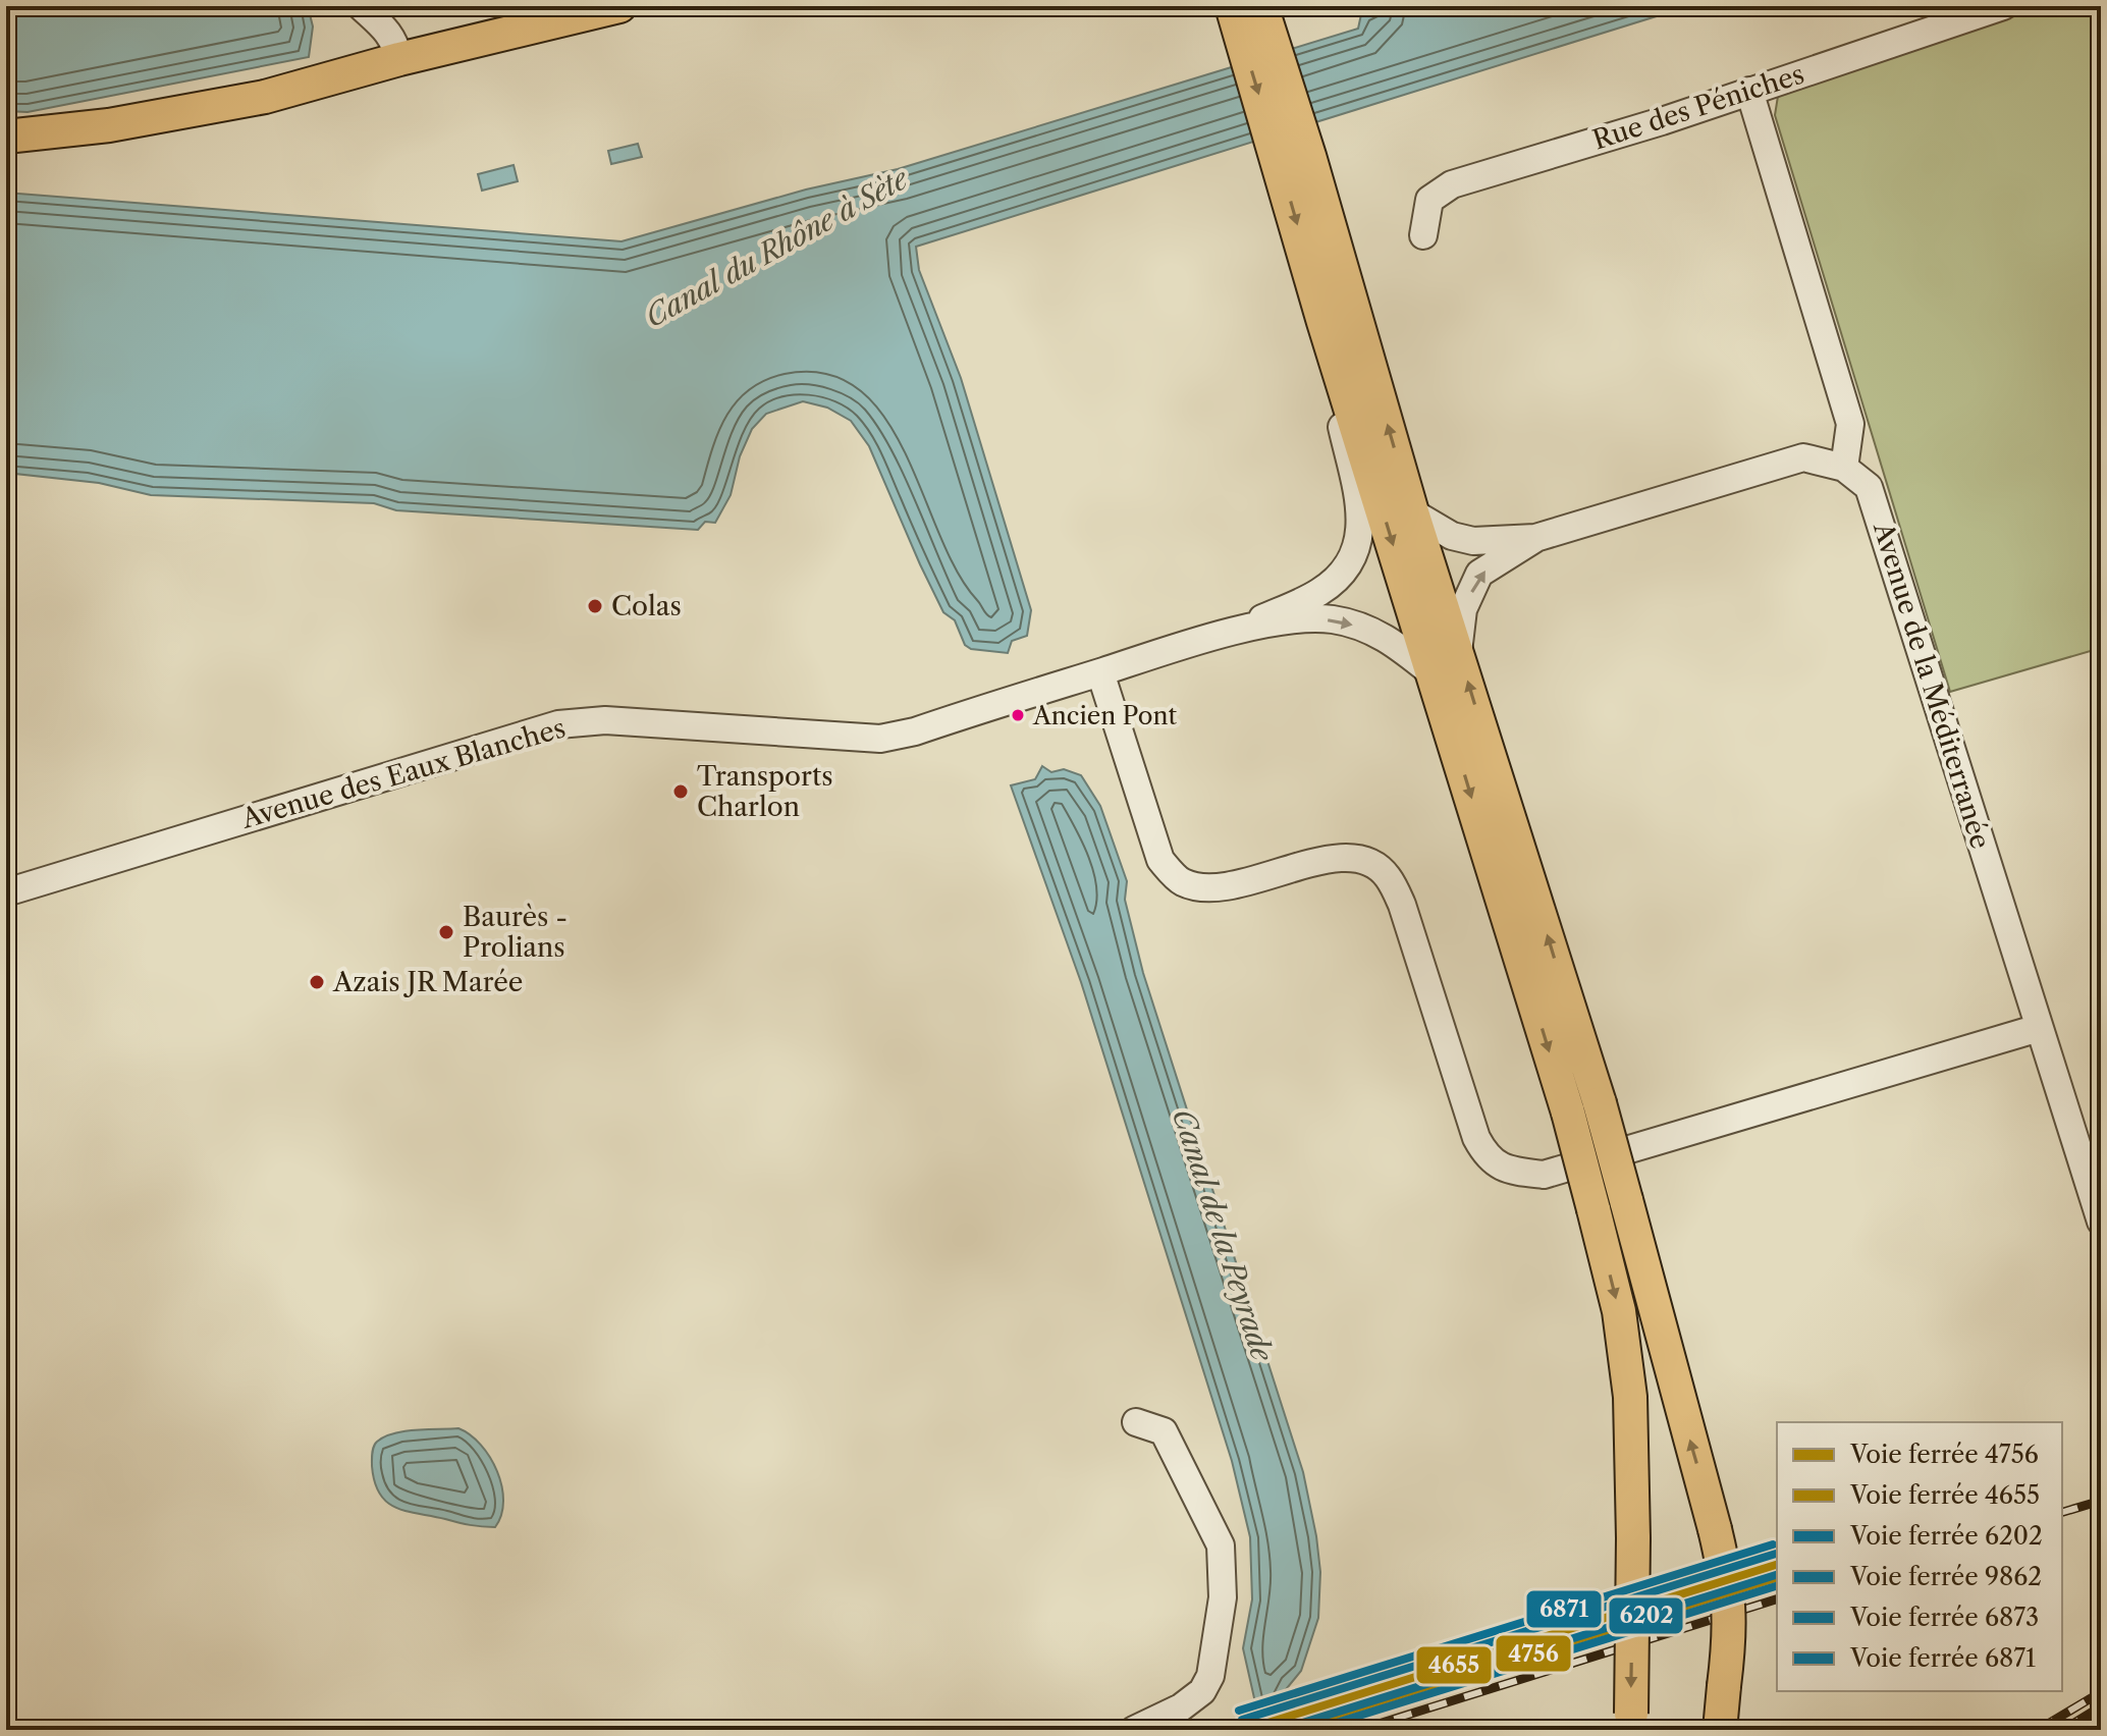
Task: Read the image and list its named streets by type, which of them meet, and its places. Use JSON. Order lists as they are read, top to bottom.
{
  "streets": {
    "street": ["Rue des Péniches", "Avenue de la Méditerranée", "Avenue des Eaux Blanches"]
  },
  "water": ["Canal du Rhône à Sète", "Canal de la Peyrade"],
  "places": [
    "Colas",
    "Ancien Pont",
    "Transports Charlon",
    "Baurès - Prolians",
    "Azais JR Marée"
  ],
  "lines": [
    "rail line 6871",
    "rail line 9862",
    "rail line 4655",
    "rail line 6202",
    "rail line 4756",
    "rail line 6873"
  ],
  "legend": [
    "Voie ferrée 4756",
    "Voie ferrée 4655",
    "Voie ferrée 6202",
    "Voie ferrée 9862",
    "Voie ferrée 6873",
    "Voie ferrée 6871"
  ]
}
